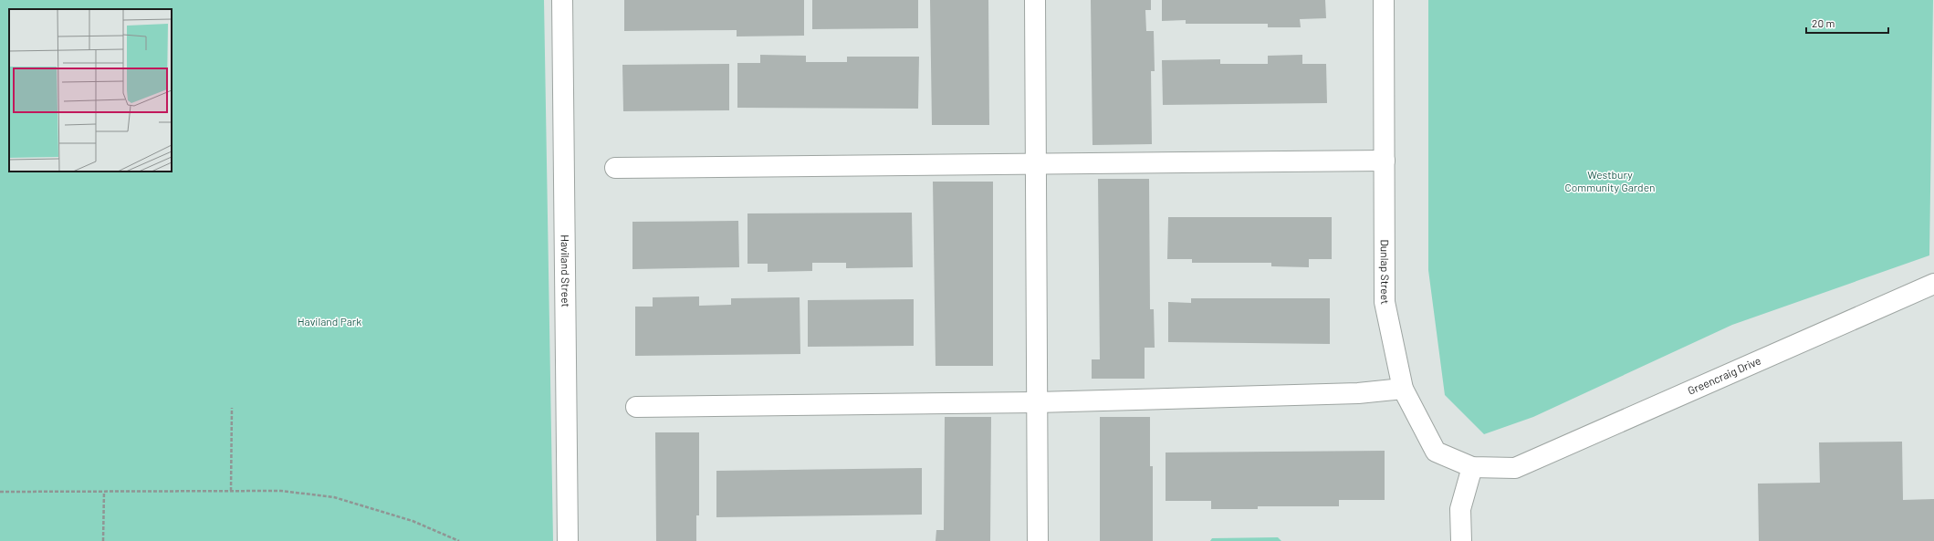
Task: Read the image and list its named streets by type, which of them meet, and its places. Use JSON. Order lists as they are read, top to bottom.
{
  "streets": {
    "street": ["Haviland Street", "Dunlap Street", "Greencraig Drive"]
  },
  "crossings": [
    ["Dunlap Street", "Greencraig Drive"]
  ],
  "parks": ["Westbury Community Garden", "Haviland Park"],
  "scale_bar": "20 m"
}
